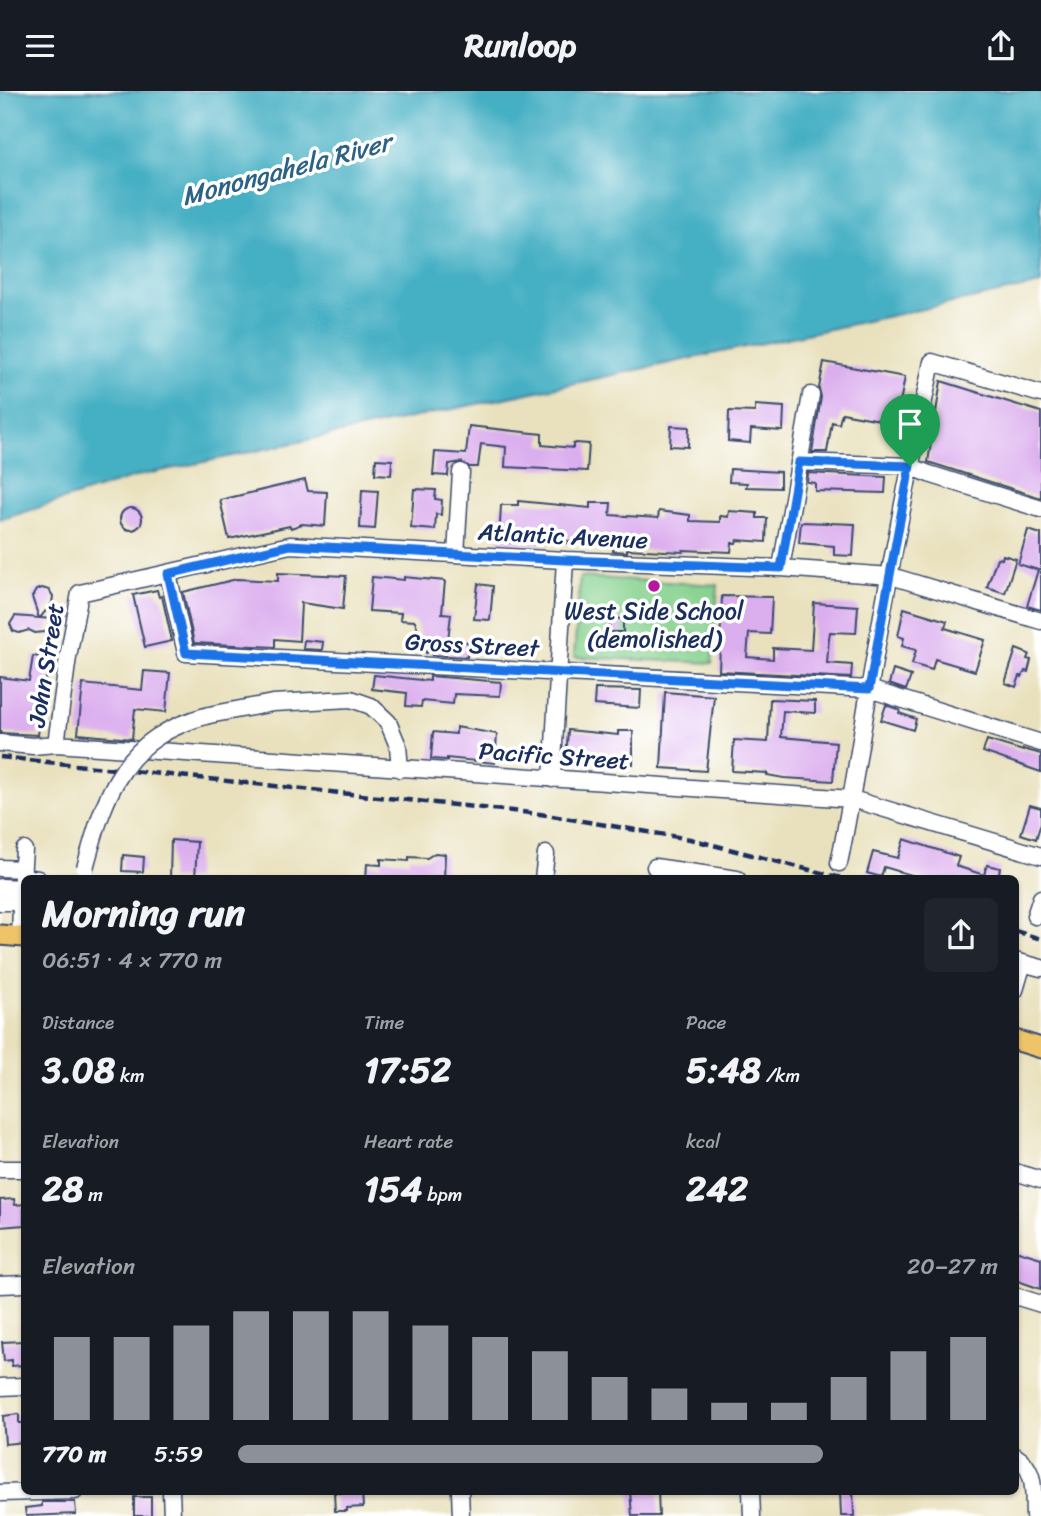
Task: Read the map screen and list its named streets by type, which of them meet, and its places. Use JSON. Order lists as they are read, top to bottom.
{
  "streets": {
    "street": [
      "Atlantic Avenue",
      "Gross Street",
      "John Street",
      "Pacific Street"
    ]
  },
  "crossings": [
    ["Atlantic Avenue", "Gross Street"],
    ["Atlantic Avenue", "John Street"],
    ["John Street", "Pacific Street"]
  ],
  "water": ["Monongahela River"],
  "places": ["West Side School (demolished)"],
  "page": {
    "header": "Runloop",
    "heading": ["Morning run", "06:51 · 4 × 770 m"],
    "stats": [
      ["Distance", "3.08 km"],
      ["Time", "17:52"],
      ["Pace", "5:48 /km"],
      ["Elevation", "28 m"],
      ["Heart rate", "154 bpm"],
      ["kcal", "242"]
    ],
    "chart": ["Elevation", "20–27 m"],
    "list": [
      {
        "name": "770 m",
        "note": "5:59"
      }
    ]
  }
}
